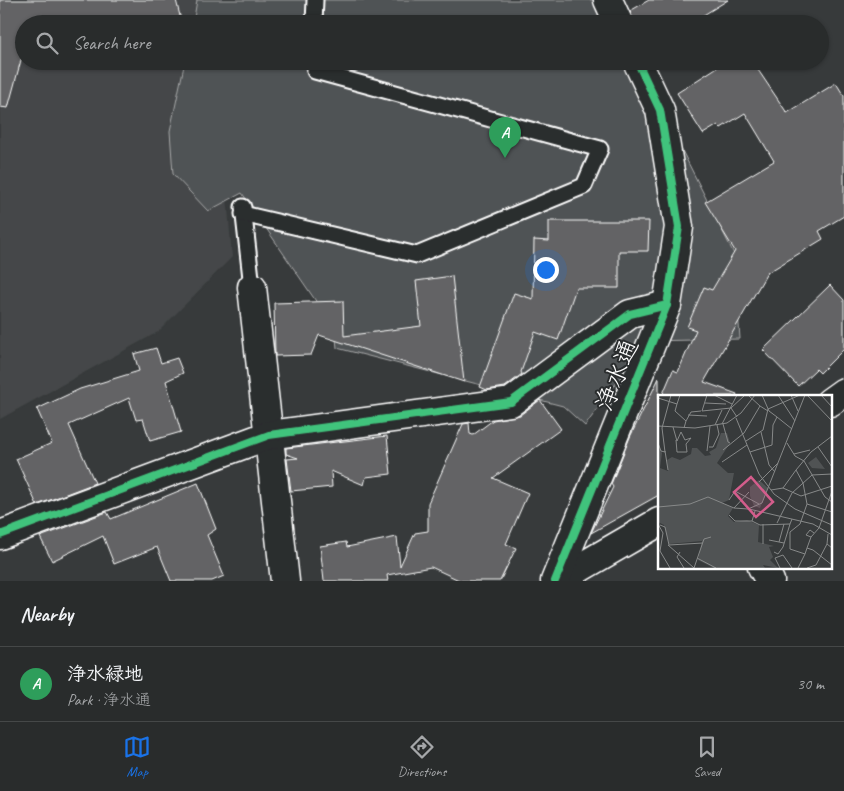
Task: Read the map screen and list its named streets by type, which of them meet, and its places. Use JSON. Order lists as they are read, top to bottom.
{
  "streets": {
    "street": ["浄水通"]
  },
  "page": {
    "search": "Search here",
    "pins": "A",
    "heading": "Nearby",
    "list": [
      {
        "mark": "A",
        "name": "浄水緑地",
        "note": "Park · 浄水通",
        "value": "30 m"
      }
    ],
    "nav": ["Map", "Directions", "Saved"]
  }
}
